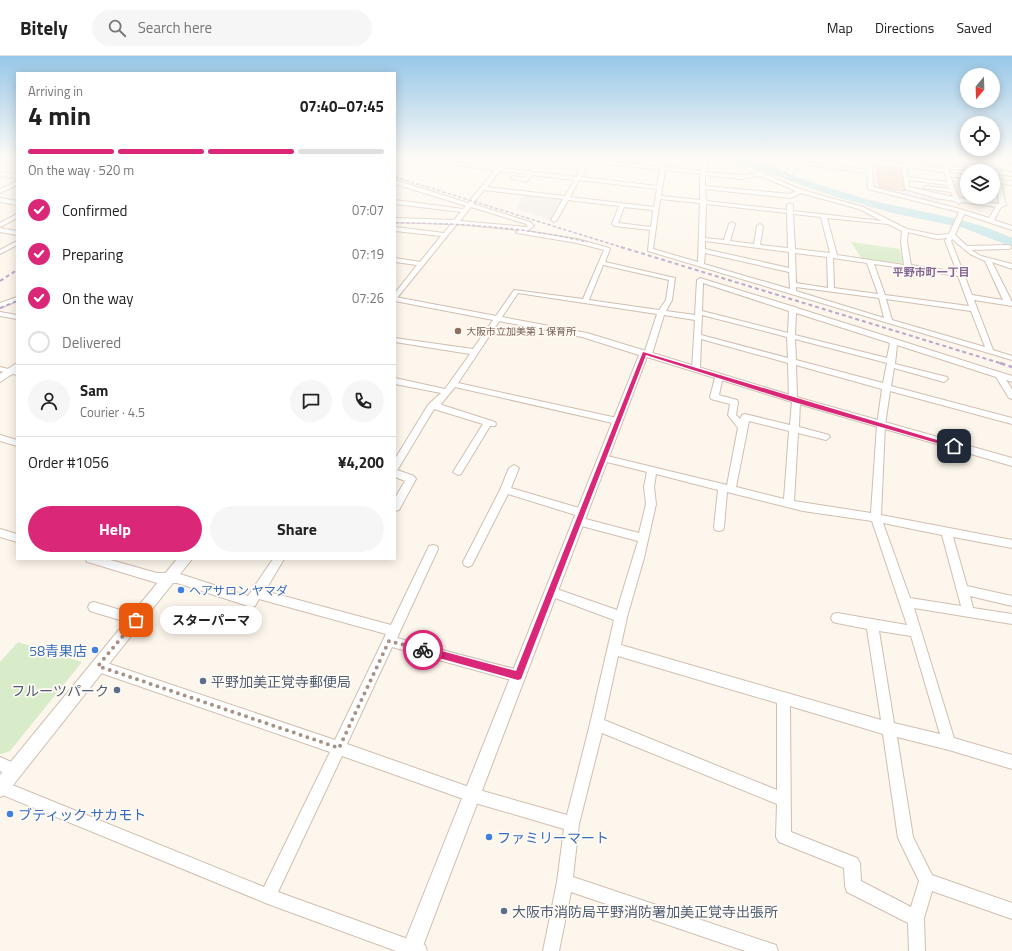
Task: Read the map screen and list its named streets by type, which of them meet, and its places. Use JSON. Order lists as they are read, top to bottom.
{
  "districts": ["平野市町一丁目"],
  "places": [
    "大阪市立加美第１保育所",
    "ヘアサロン ヤマダ",
    "スターパーマ",
    "58青果店",
    "平野加美正覚寺郵便局",
    "フルーツパーク",
    "ブティック サカモト",
    "ファミリーマート",
    "大阪市消防局平野消防署加美正覚寺出張所"
  ],
  "north": "bottom",
  "page": {
    "header": "Bitely",
    "search": "Search here",
    "nav": ["Map", "Directions", "Saved"],
    "heading": ["4 min", "Arriving in", "07:40–07:45"],
    "panel": [
      "Sam",
      "Courier · 4.5",
      "Order #1056",
      "¥4,200"
    ],
    "bar": "On the way · 520 m",
    "list": [
      ["Confirmed", "07:07"],
      ["Preparing", "07:19"],
      ["On the way", "07:26"],
      "Delivered"
    ],
    "buttons": ["Help", "Share"],
    "bubble": "スターパーマ"
  }
}
